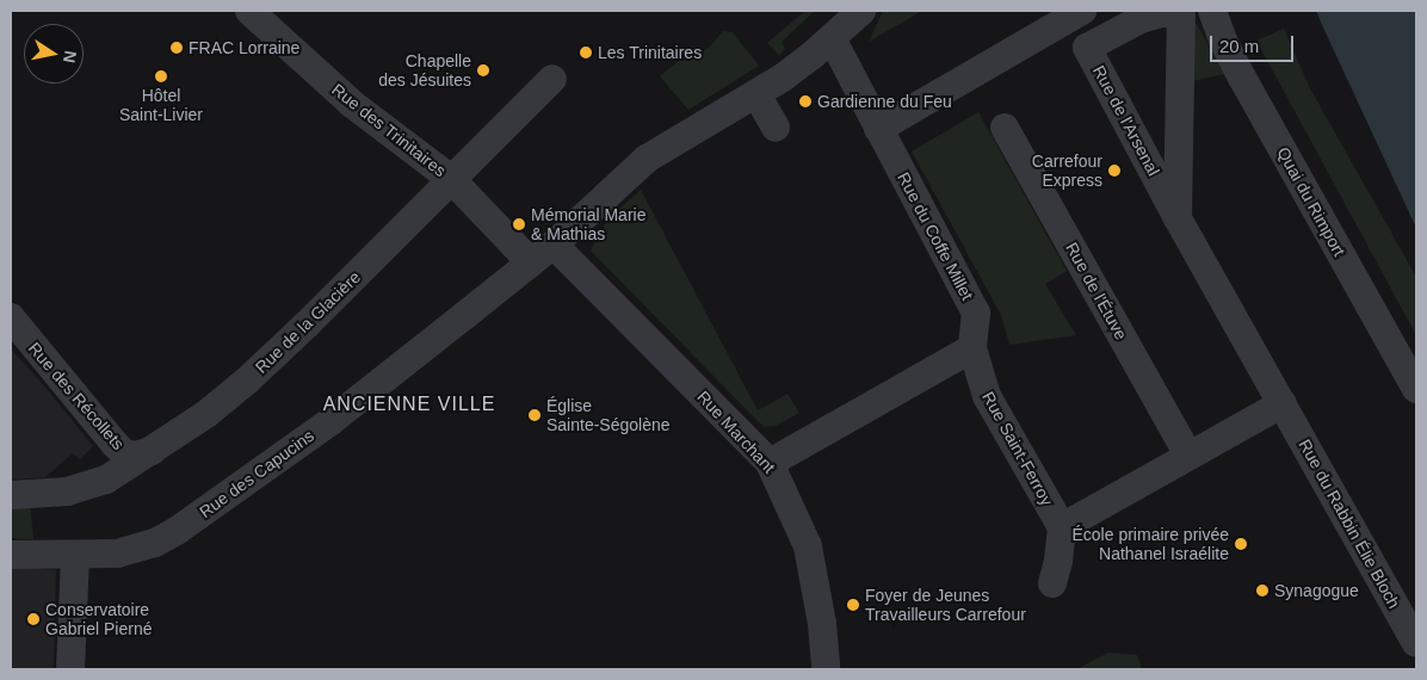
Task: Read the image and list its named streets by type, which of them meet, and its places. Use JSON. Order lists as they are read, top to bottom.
{
  "streets": {
    "street": [
      "Rue de l'Arsenal",
      "Rue des Trinitaires",
      "Quai du Rimport",
      "Rue du Coffe Millet",
      "Rue de l'Étuve",
      "Rue de la Glacière",
      "Rue des Récollets",
      "Rue Marchant",
      "Rue Saint-Ferroy",
      "Rue des Capucins",
      "Rue du Rabbin Élie Bloch"
    ]
  },
  "crossings": [
    ["Rue de l'Arsenal", "Rue du Rabbin Élie Bloch"],
    ["Rue des Trinitaires", "Rue de la Glacière"],
    ["Rue du Coffe Millet", "Rue Saint-Ferroy"],
    ["Rue du Coffe Millet", "Rue des Capucins"],
    ["Rue de la Glacière", "Rue des Récollets"],
    ["Rue Marchant", "Rue des Capucins"]
  ],
  "districts": ["ANCIENNE VILLE"],
  "places": [
    "FRAC Lorraine",
    "Les Trinitaires",
    "Chapelle des Jésuites",
    "Hôtel Saint-Livier",
    "Gardienne du Feu",
    "Carrefour Express",
    "Mémorial Marie & Mathias",
    "Église Sainte-Ségolène",
    "École primaire privée Nathanel Israélite",
    "Synagogue",
    "Foyer de Jeunes Travailleurs Carrefour",
    "Conservatoire Gabriel Pierné"
  ],
  "scale_bar": "20 m",
  "north": "right"
}
